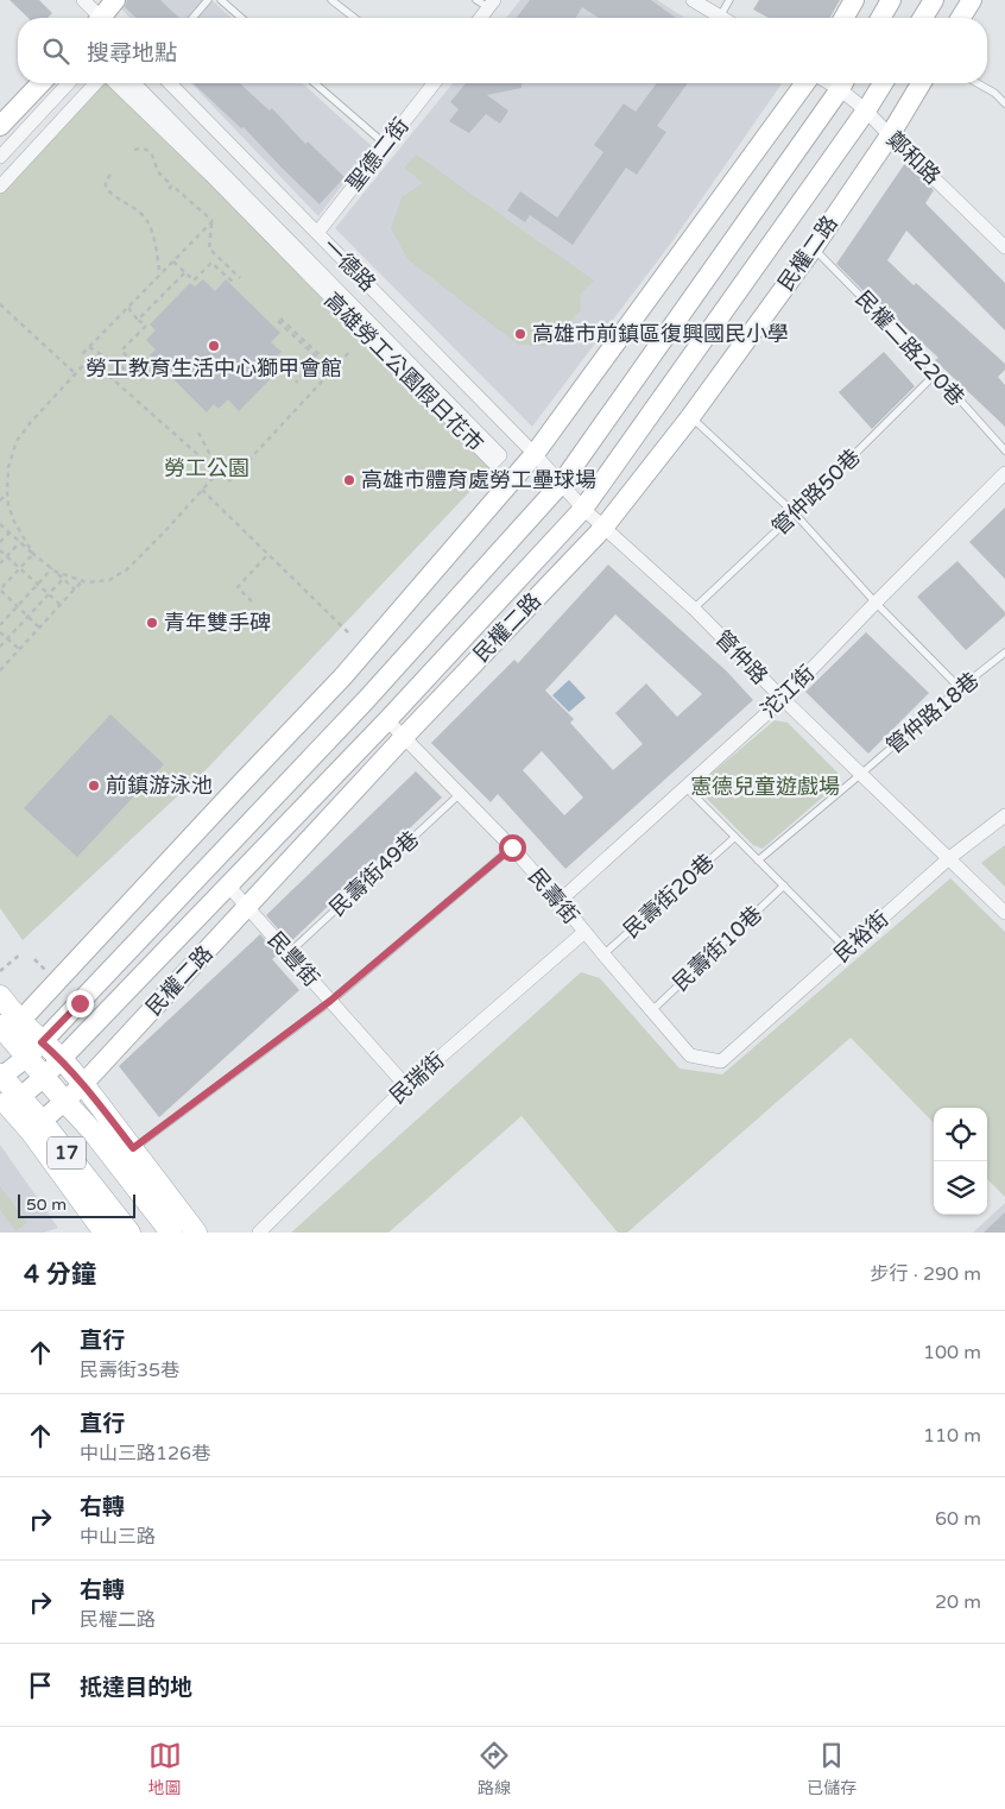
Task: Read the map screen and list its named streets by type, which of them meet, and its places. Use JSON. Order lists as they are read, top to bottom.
{
  "streets": {
    "main road": ["17"],
    "street": [
      "聖德二街",
      "鄭和路",
      "民權二路",
      "一德路",
      "高雄勞工公園假日花市",
      "管仲路",
      "沱江街",
      "民壽街",
      "民裕街",
      "民豐街",
      "民瑞街"
    ],
    "lane": [
      "民權二路220巷",
      "管仲路50巷",
      "管仲路18巷",
      "民壽街49巷",
      "民壽街20巷",
      "民壽街10巷"
    ]
  },
  "crossings": [
    ["聖德二街", "一德路"],
    ["鄭和路", "民權二路"],
    ["民權二路", "民權二路220巷"],
    ["民權二路", "管仲路"],
    ["民權二路", "民壽街"],
    ["民權二路", "民豐街"],
    ["民權二路", "17"],
    ["一德路", "管仲路"],
    ["民權二路220巷", "管仲路50巷"],
    ["管仲路50巷", "管仲路"],
    ["管仲路", "沱江街"],
    ["管仲路", "管仲路18巷"],
    ["管仲路", "民裕街"],
    ["沱江街", "民壽街"],
    ["民壽街49巷", "民壽街"],
    ["民壽街49巷", "民豐街"],
    ["民壽街", "民壽街20巷"],
    ["民壽街", "民裕街"],
    ["民壽街", "民壽街10巷"],
    ["民壽街", "民瑞街"],
    ["民豐街", "民瑞街"]
  ],
  "parks": ["勞工公園", "憲德兒童遊戲場"],
  "places": [
    "高雄市前鎮區復興國民小學",
    "勞工教育生活中心獅甲會館",
    "高雄市體育處勞工壘球場",
    "青年雙手碑",
    "前鎮游泳池"
  ],
  "scale_bar": "50 m",
  "page": {
    "search": "搜尋地點",
    "scale": "50 m",
    "heading": ["4 分鐘", "步行 · 290 m"],
    "list": [
      ["直行", "民壽街35巷", "100 m"],
      ["直行", "中山三路126巷", "110 m"],
      ["右轉", "中山三路", "60 m"],
      ["右轉", "民權二路", "20 m"],
      "抵達目的地"
    ],
    "nav": ["地圖", "路線", "已儲存"]
  }
}
